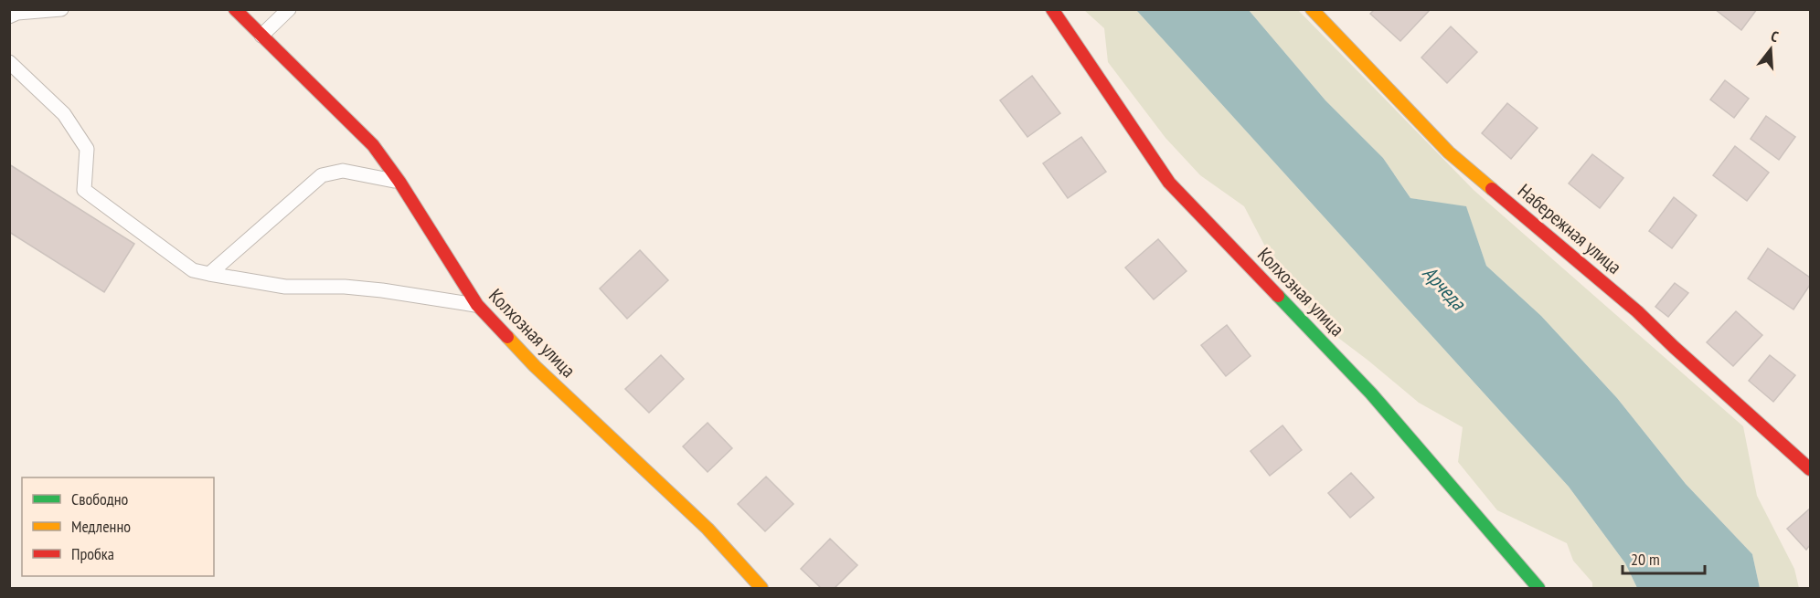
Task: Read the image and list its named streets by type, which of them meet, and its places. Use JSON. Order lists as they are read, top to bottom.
{
  "streets": {
    "street": ["Набережная улица", "Колхозная улица"]
  },
  "water": ["Арчеда"],
  "legend": ["Свободно", "Медленно", "Пробка"],
  "scale_bar": "20 m",
  "north": "top"
}
